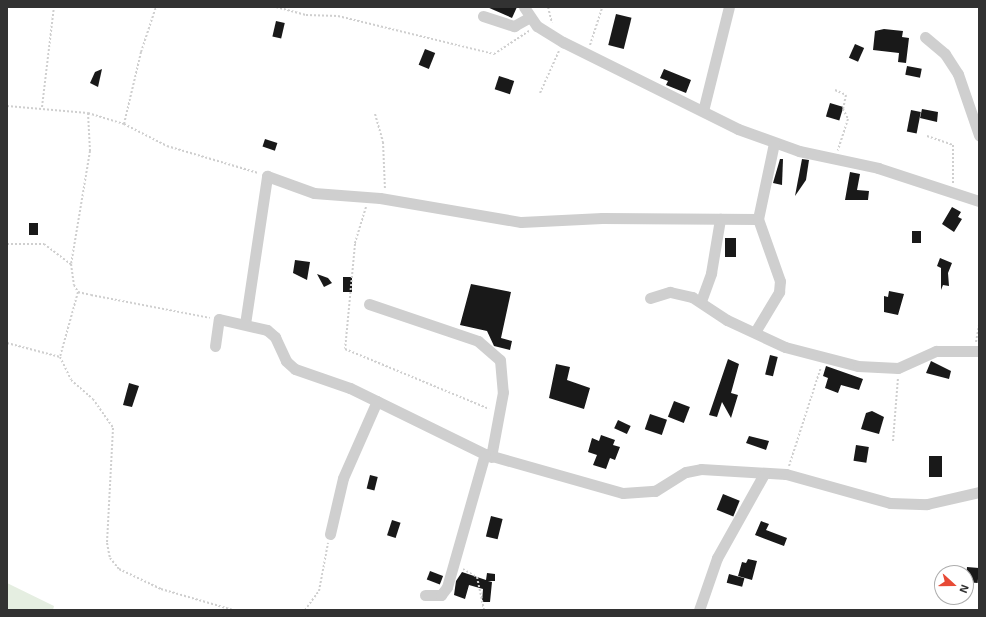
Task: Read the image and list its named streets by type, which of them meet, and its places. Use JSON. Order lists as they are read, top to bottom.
{
  "north": "right"
}
